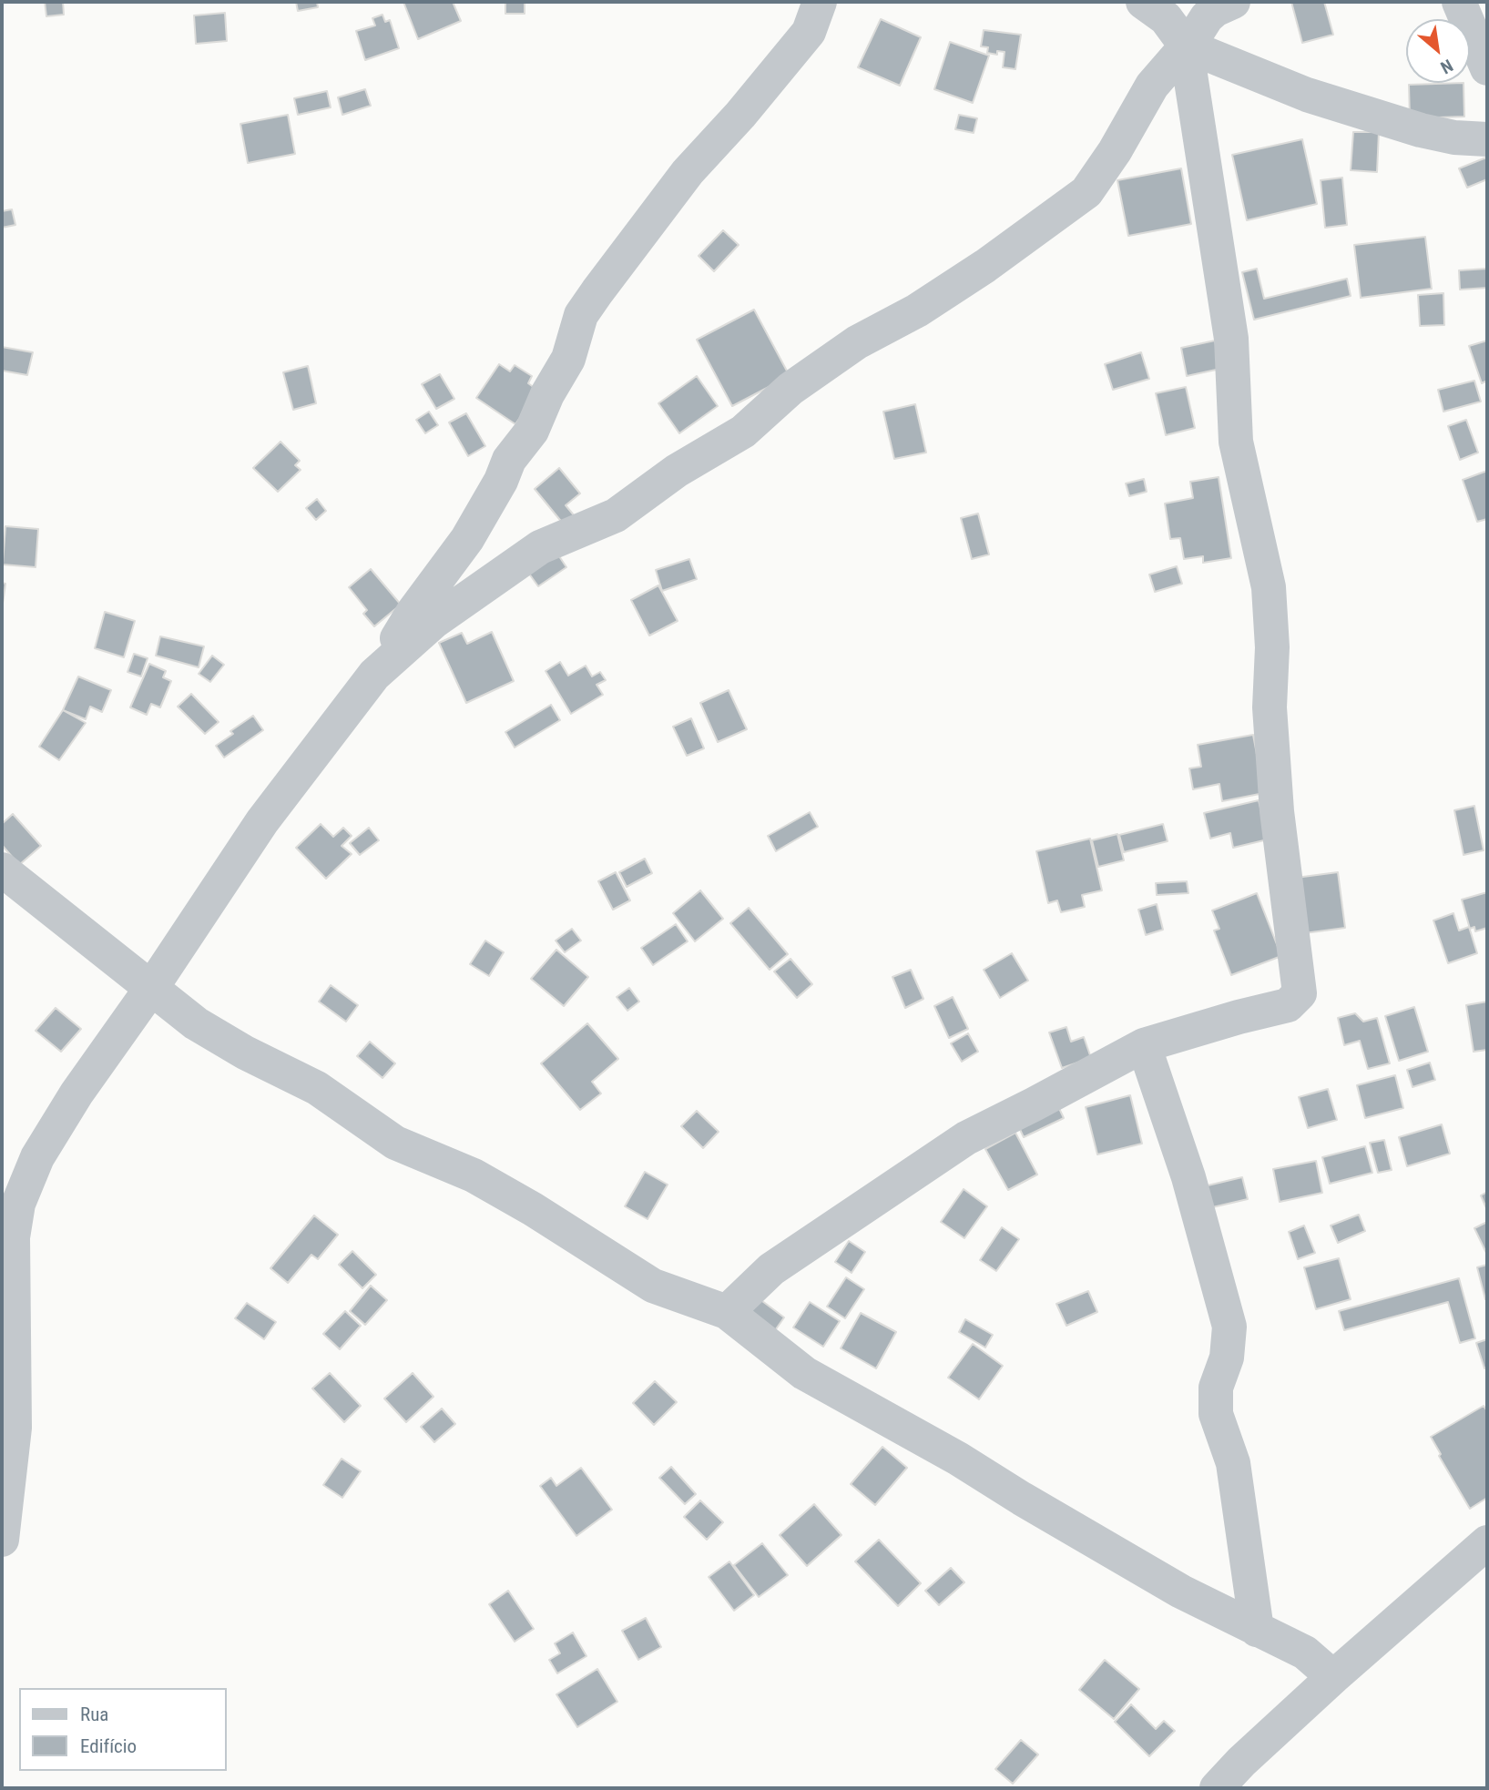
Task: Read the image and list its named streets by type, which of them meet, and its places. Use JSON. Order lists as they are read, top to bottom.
{
  "legend": ["Rua", "Edifício"],
  "north": "bottom right"
}
